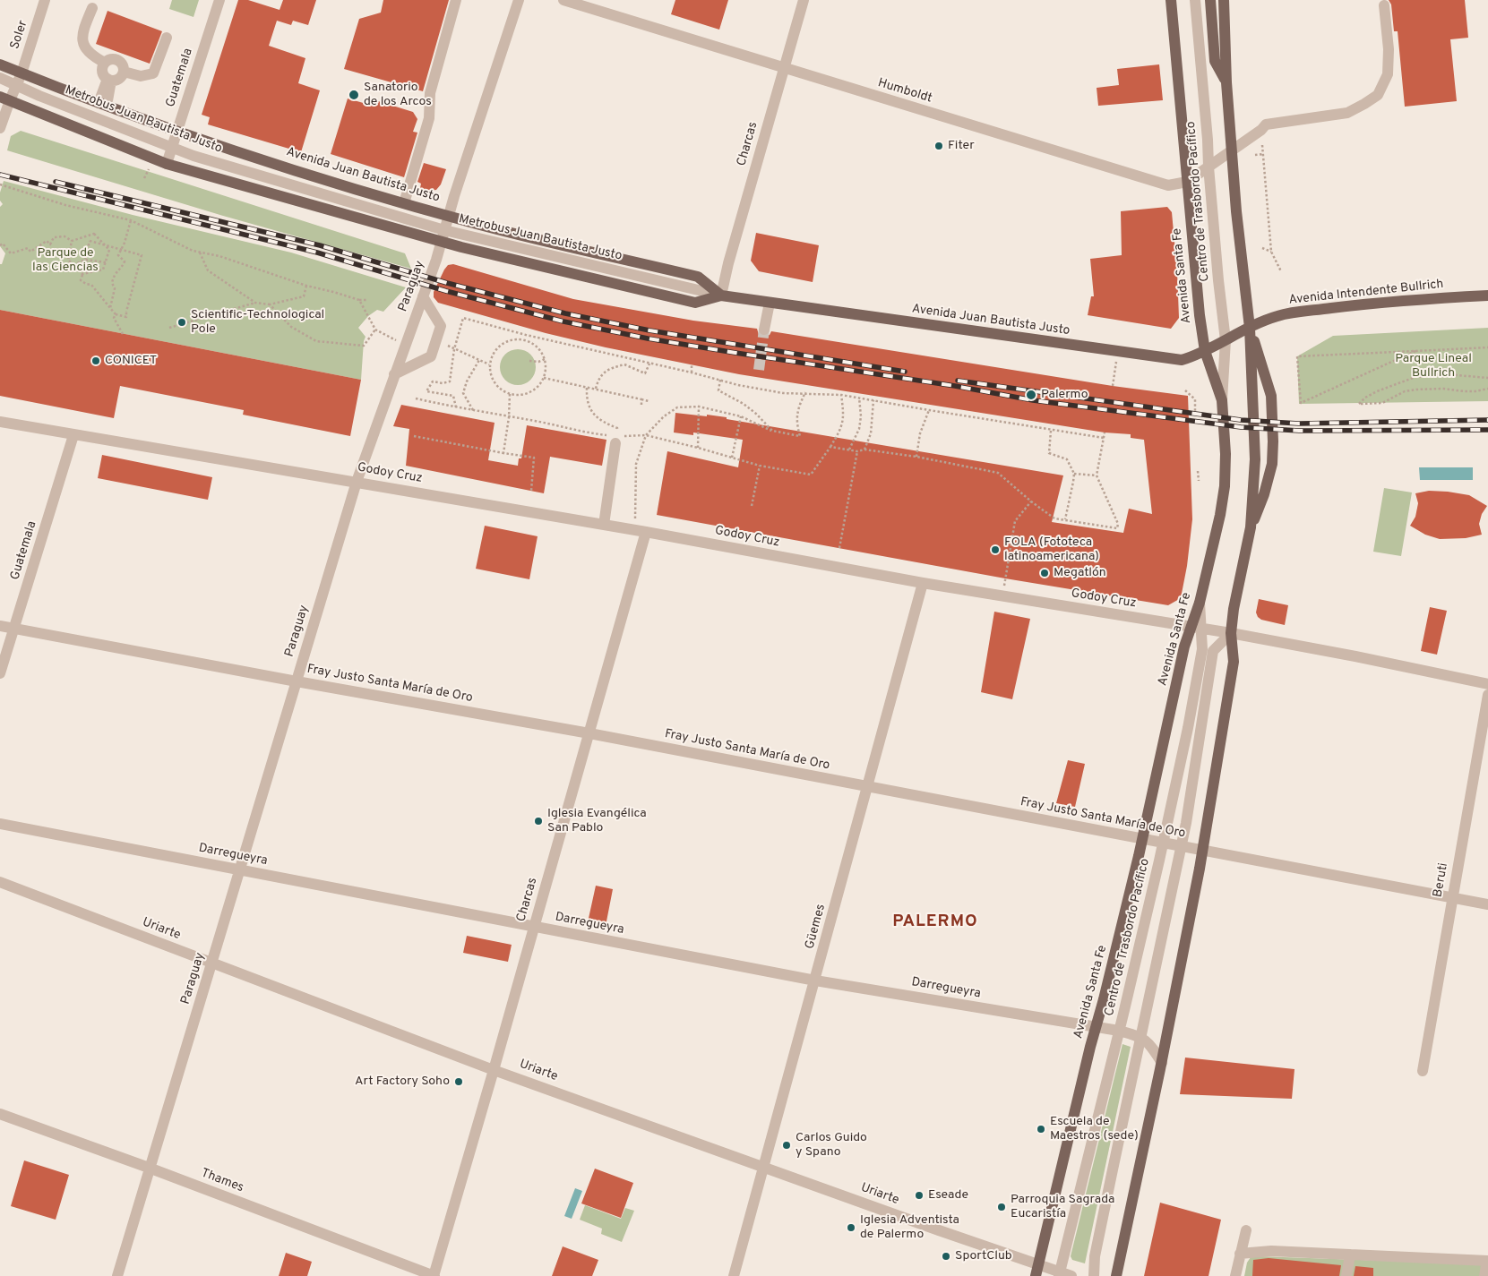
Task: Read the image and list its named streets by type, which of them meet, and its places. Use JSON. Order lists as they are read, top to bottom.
{
  "streets": {
    "main road": ["Avenida Juan Bautista Justo", "Avenida Santa Fe", "Avenida Intendente Bullrich"],
    "street": [
      "Soler",
      "Guatemala",
      "Humboldt",
      "Metrobus Juan Bautista Justo",
      "Charcas",
      "Centro de Trasbordo Pacífico",
      "Paraguay",
      "Godoy Cruz",
      "Fray Justo Santa María de Oro",
      "Darregueyra",
      "Beruti",
      "Güemes",
      "Uriarte",
      "Thames"
    ]
  },
  "crossings": [
    ["Soler", "Metrobus Juan Bautista Justo"],
    ["Soler", "Avenida Juan Bautista Justo"],
    ["Guatemala", "Metrobus Juan Bautista Justo"],
    ["Guatemala", "Avenida Juan Bautista Justo"],
    ["Guatemala", "Godoy Cruz"],
    ["Guatemala", "Fray Justo Santa María de Oro"],
    ["Humboldt", "Charcas"],
    ["Humboldt", "Centro de Trasbordo Pacífico"],
    ["Humboldt", "Avenida Santa Fe"],
    ["Metrobus Juan Bautista Justo", "Charcas"],
    ["Metrobus Juan Bautista Justo", "Avenida Juan Bautista Justo"],
    ["Metrobus Juan Bautista Justo", "Paraguay"],
    ["Charcas", "Avenida Juan Bautista Justo"],
    ["Charcas", "Godoy Cruz"],
    ["Charcas", "Fray Justo Santa María de Oro"],
    ["Charcas", "Darregueyra"],
    ["Charcas", "Uriarte"],
    ["Charcas", "Thames"],
    ["Avenida Juan Bautista Justo", "Centro de Trasbordo Pacífico"],
    ["Avenida Juan Bautista Justo", "Avenida Santa Fe"],
    ["Avenida Juan Bautista Justo", "Paraguay"],
    ["Avenida Juan Bautista Justo", "Avenida Intendente Bullrich"],
    ["Centro de Trasbordo Pacífico", "Avenida Santa Fe"],
    ["Centro de Trasbordo Pacífico", "Godoy Cruz"],
    ["Centro de Trasbordo Pacífico", "Fray Justo Santa María de Oro"],
    ["Centro de Trasbordo Pacífico", "Darregueyra"],
    ["Centro de Trasbordo Pacífico", "Uriarte"],
    ["Avenida Santa Fe", "Godoy Cruz"],
    ["Avenida Santa Fe", "Fray Justo Santa María de Oro"],
    ["Avenida Santa Fe", "Darregueyra"],
    ["Avenida Santa Fe", "Uriarte"],
    ["Paraguay", "Godoy Cruz"],
    ["Paraguay", "Fray Justo Santa María de Oro"],
    ["Paraguay", "Darregueyra"],
    ["Paraguay", "Uriarte"],
    ["Paraguay", "Thames"],
    ["Godoy Cruz", "Güemes"],
    ["Fray Justo Santa María de Oro", "Beruti"],
    ["Fray Justo Santa María de Oro", "Güemes"],
    ["Darregueyra", "Güemes"],
    ["Güemes", "Uriarte"]
  ],
  "districts": ["PALERMO"],
  "parks": ["Parque de las Ciencias", "Parque Lineal Bullrich"],
  "places": [
    "Sanatorio de los Arcos",
    "Fiter",
    "Scientific-Technological Pole",
    "CONICET",
    "Palermo",
    "FOLA (Fototeca latinoamericana)",
    "Megatlón",
    "Iglesia Evangélica San Pablo",
    "Art Factory Soho",
    "Escuela de Maestros (sede)",
    "Carlos Guido y Spano",
    "Eseade",
    "Parroquia Sagrada Eucaristía",
    "Iglesia Adventista de Palermo",
    "SportClub"
  ]
}
